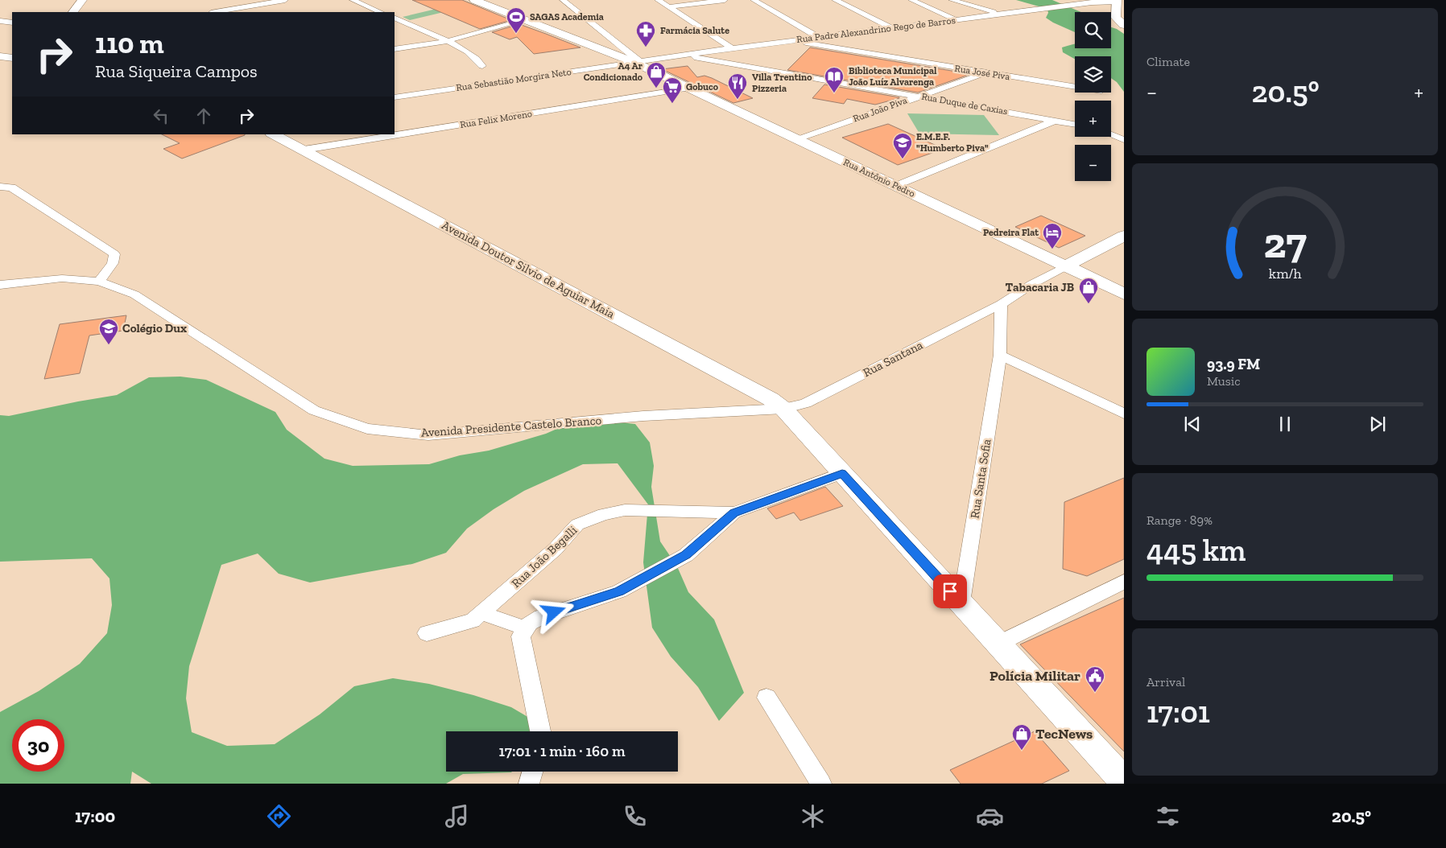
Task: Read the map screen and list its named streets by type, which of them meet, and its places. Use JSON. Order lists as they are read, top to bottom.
{
  "streets": {
    "main road": ["Rua Antônio Pedro", "Avenida Doutor Silvio de Aguiar Maia"],
    "street": [
      "Rua Padre Alexandrino Rego de Barros",
      "Rua José Piva",
      "Rua Sebastião Morgira Neto",
      "Rua Duque de Caxias",
      "Rua João Piva",
      "Rua Felix Moreno",
      "Rua Santana",
      "Avenida Presidente Castelo Branco",
      "Rua Santa Sofia",
      "Rua João Begalli"
    ]
  },
  "crossings": [
    ["Rua Padre Alexandrino Rego de Barros", "Rua José Piva"],
    ["Rua Padre Alexandrino Rego de Barros", "Rua Sebastião Morgira Neto"],
    ["Rua Padre Alexandrino Rego de Barros", "Rua Duque de Caxias"],
    ["Rua Padre Alexandrino Rego de Barros", "Rua Antônio Pedro"],
    ["Rua José Piva", "Rua João Piva"],
    ["Rua Sebastião Morgira Neto", "Rua Antônio Pedro"],
    ["Rua Duque de Caxias", "Rua João Piva"],
    ["Rua João Piva", "Rua Antônio Pedro"],
    ["Rua Felix Moreno", "Rua Antônio Pedro"],
    ["Rua Felix Moreno", "Avenida Doutor Silvio de Aguiar Maia"],
    ["Rua Antônio Pedro", "Rua Santana"],
    ["Avenida Doutor Silvio de Aguiar Maia", "Rua Santana"],
    ["Avenida Doutor Silvio de Aguiar Maia", "Avenida Presidente Castelo Branco"],
    ["Avenida Doutor Silvio de Aguiar Maia", "Rua Santa Sofia"],
    ["Rua Santana", "Avenida Presidente Castelo Branco"],
    ["Rua Santana", "Rua Santa Sofia"]
  ],
  "places": {
    "sports": ["SAGAS Academia"],
    "pharmacy": ["Farmácia Salute"],
    "shop": ["A4 Ar Condicionado", "Tabacaria JB", "TecNews"],
    "library": ["Biblioteca Municipal João Luíz Alvarenga"],
    "restaurant": ["Villa Trentino Pizzeria"],
    "supermarket": ["Gobuco"],
    "school or university": ["E.M.E.F. \"Humberto Piva\"", "Colégio Dux"],
    "hotel": ["Pedreira Flat"],
    "public building": ["Polícia Militar"]
  },
  "page": {
    "tile": [
      "Climate",
      ["Range · 89%", "445 km"],
      ["Arrival", "17:01"]
    ],
    "map_buttons": ["+", "−"],
    "turn": ["110 m", "Rua Siqueira Campos"],
    "heat": ["−", "20.5°", "+"],
    "song": ["93.9 FM", "Music"],
    "limit": "30",
    "trip": "17:01 · 1 min · 160 m",
    "tabs": ["17:00", "20.5°"],
    "gauge": ["27", "km/h"]
  }
}
